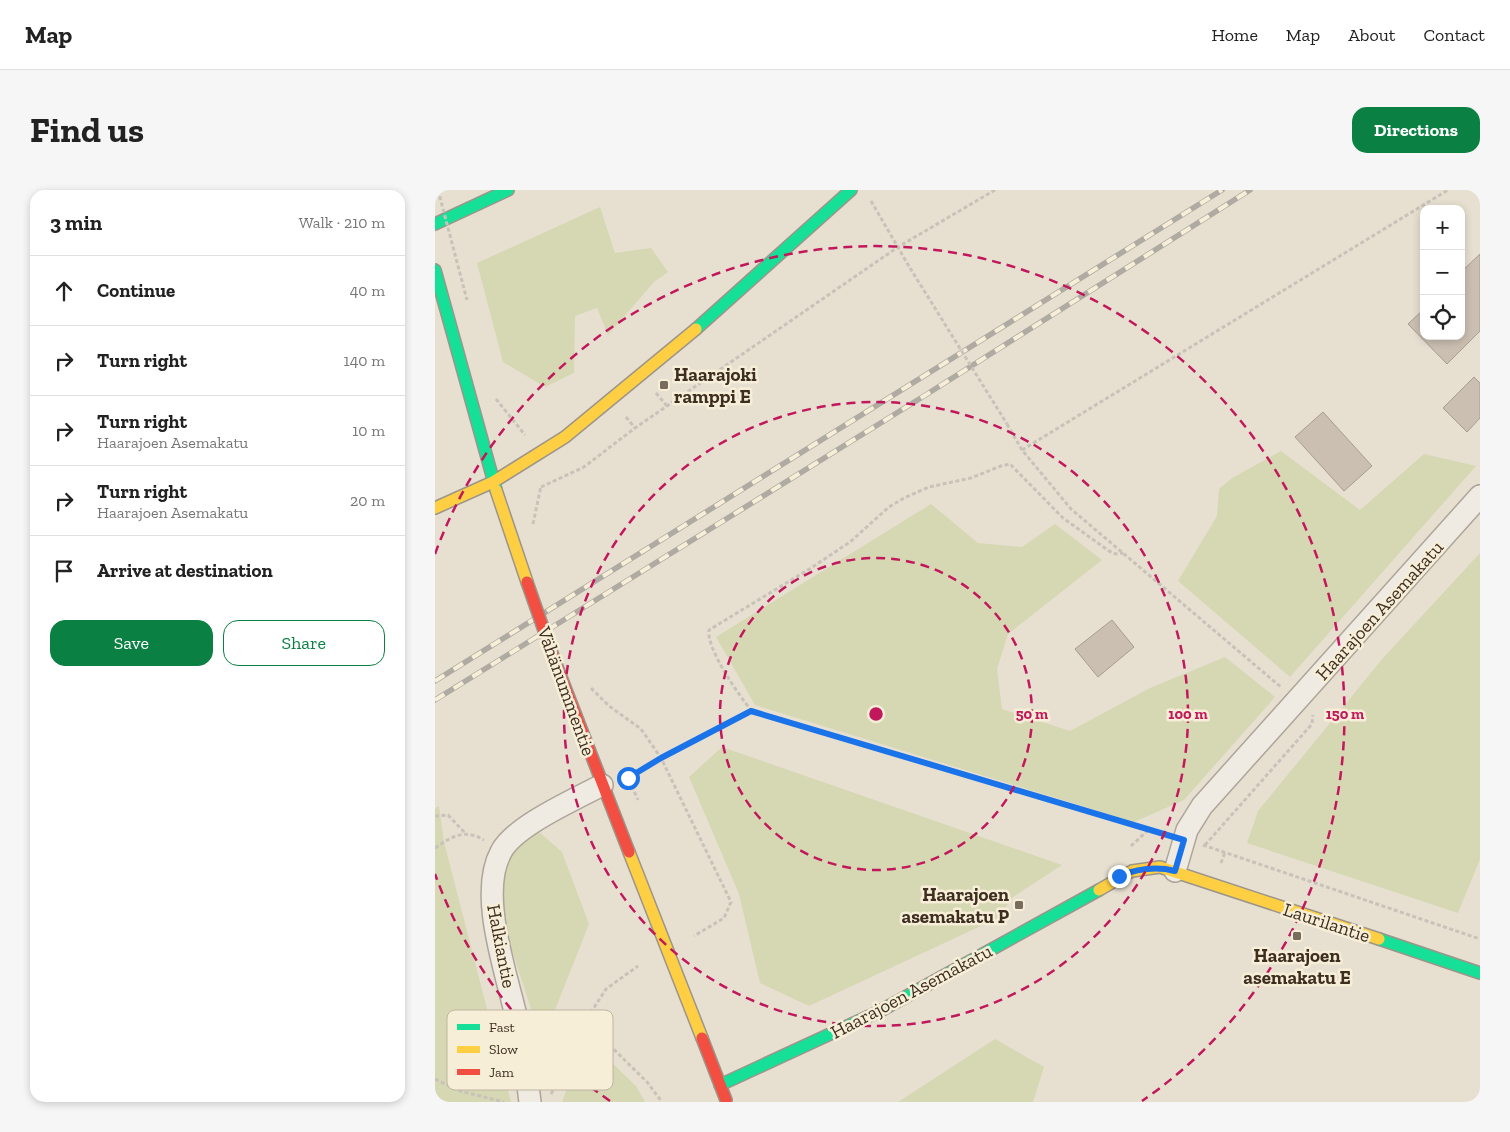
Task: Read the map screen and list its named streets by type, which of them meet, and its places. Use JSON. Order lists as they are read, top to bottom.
{
  "streets": {
    "main road": ["Haarajoen Asemakatu", "Vähänummentie", "Laurilantie"],
    "street": ["Halkiantie"]
  },
  "crossings": [
    ["Haarajoen Asemakatu", "Vähänummentie"],
    ["Haarajoen Asemakatu", "Laurilantie"],
    ["Vähänummentie", "Halkiantie"]
  ],
  "places": {
    "transit": ["Haarajoki ramppi E", "Haarajoen asemakatu P", "Haarajoen asemakatu E"]
  },
  "legend": ["Fast", "Slow", "Jam"],
  "page": {
    "header": "Map",
    "nav": [
      "Home",
      "Map",
      "About",
      "Contact"
    ],
    "buttons": [
      "Directions",
      ["Save", "Share"]
    ],
    "title": "Find us",
    "heading": ["3 min", "Walk · 210 m"],
    "map_buttons": ["+", "−"],
    "list": [
      ["Continue", "40 m"],
      ["Turn right", "140 m"],
      ["Turn right", "Haarajoen Asemakatu", "10 m"],
      ["Turn right", "Haarajoen Asemakatu", "20 m"],
      "Arrive at destination"
    ]
  },
  "rings": ["50 m", "100 m", "150 m"]
}
